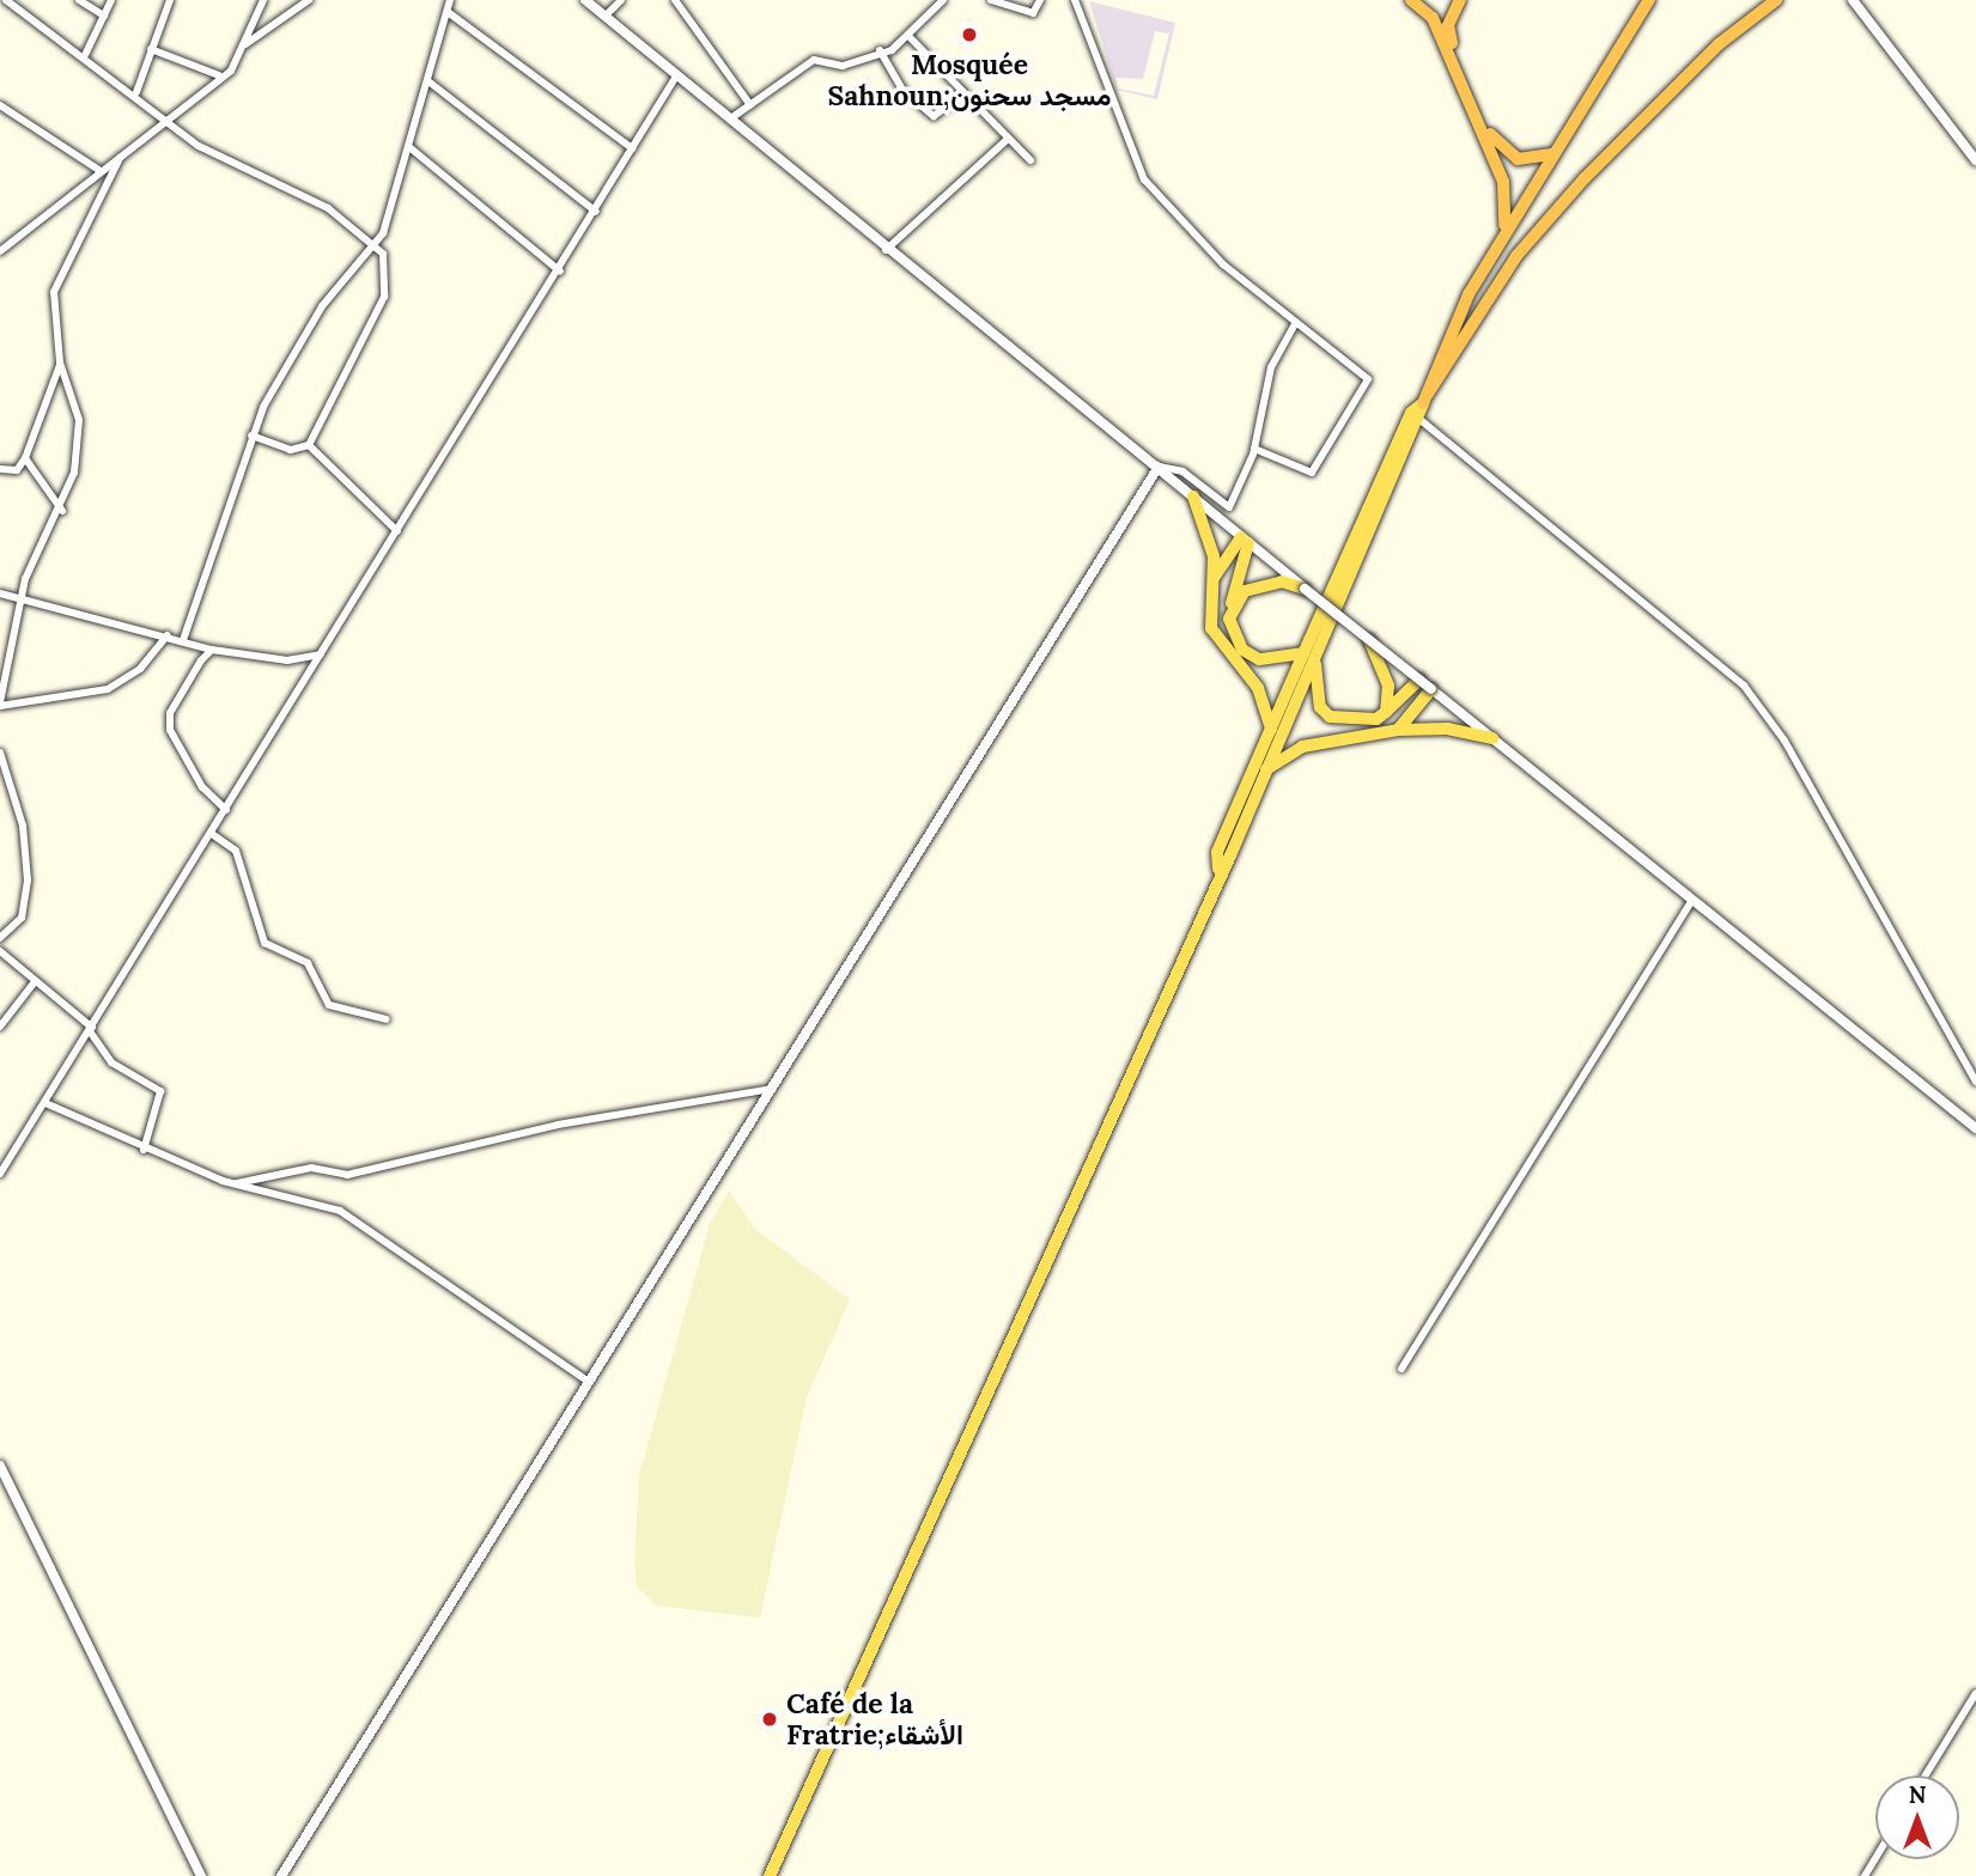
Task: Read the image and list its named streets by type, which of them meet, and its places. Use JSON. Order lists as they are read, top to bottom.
{
  "places": ["Mosquée Sahnoun;مسجد سحنون", "Café de la Fratrie;الأشقاء"],
  "north": "top"
}
